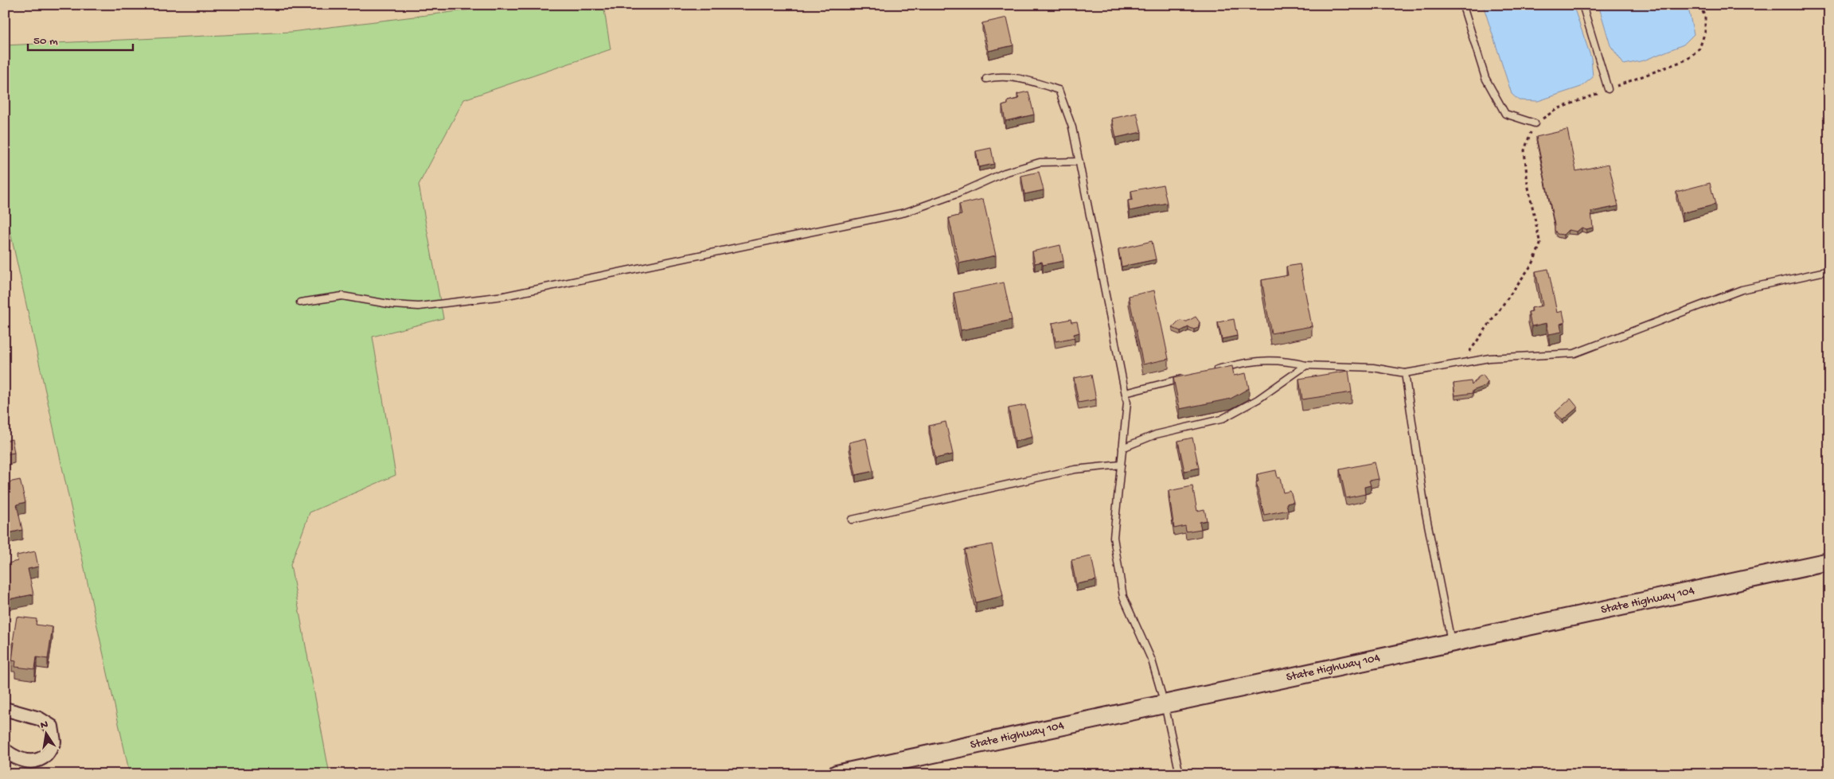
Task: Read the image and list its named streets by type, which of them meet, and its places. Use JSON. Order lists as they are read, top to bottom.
{
  "streets": {
    "main road": ["State Highway 104"]
  },
  "scale_bar": "50 m",
  "north": "top"
}
